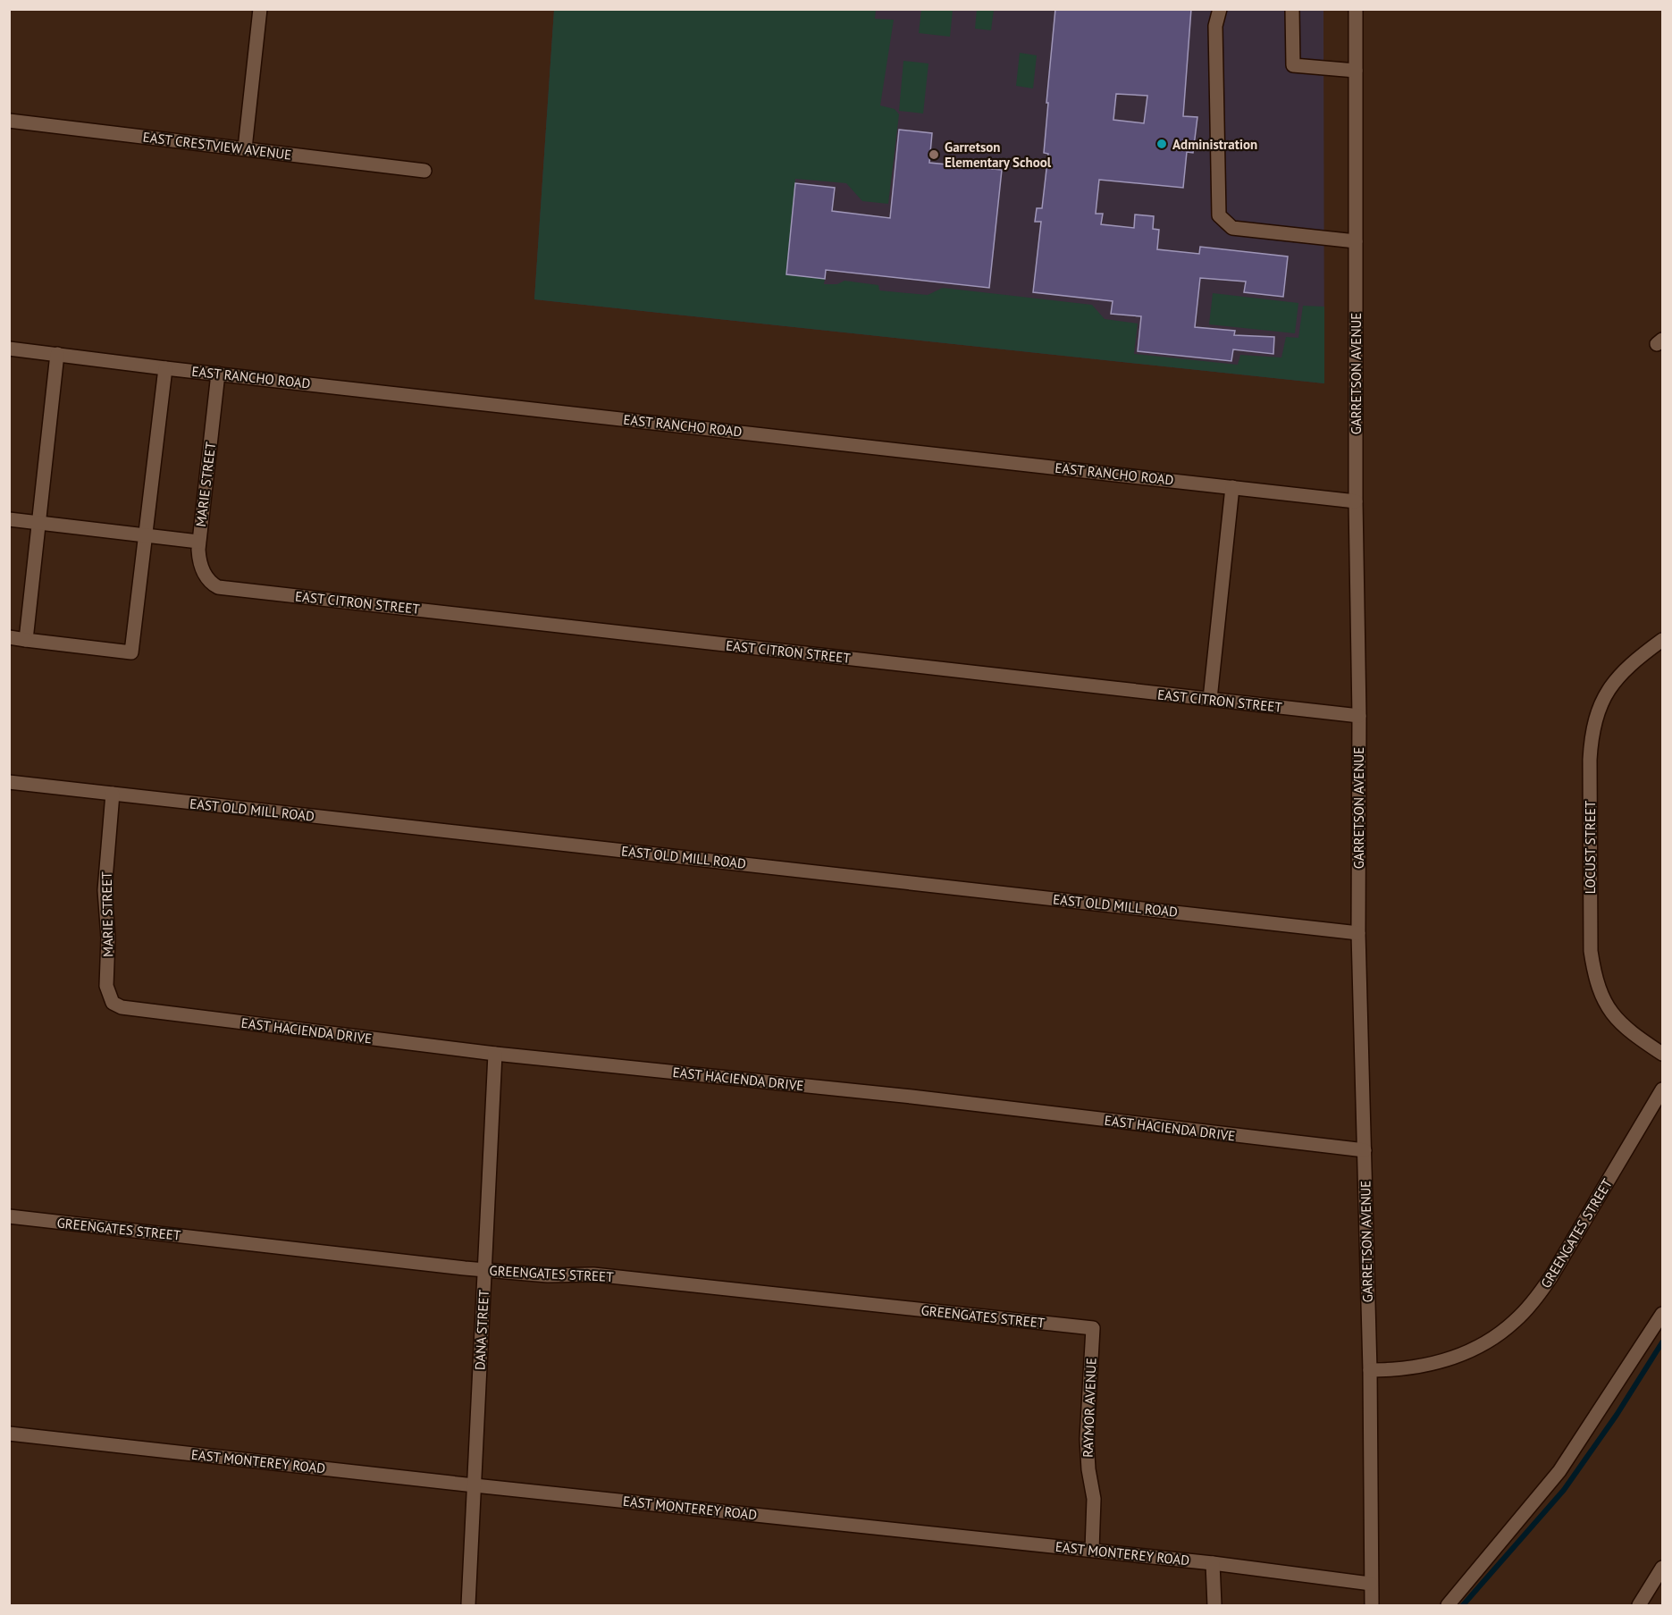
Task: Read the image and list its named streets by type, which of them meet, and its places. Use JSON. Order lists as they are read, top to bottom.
{
  "streets": {
    "street": [
      "EAST CRESTVIEW AVENUE",
      "GARRETSON AVENUE",
      "EAST RANCHO ROAD",
      "MARIE STREET",
      "EAST CITRON STREET",
      "EAST OLD MILL ROAD",
      "LOCUST STREET",
      "EAST HACIENDA DRIVE",
      "GREENGATES STREET",
      "DANA STREET",
      "RAYMOR AVENUE",
      "EAST MONTEREY ROAD"
    ]
  },
  "crossings": [
    ["GARRETSON AVENUE", "EAST RANCHO ROAD"],
    ["GARRETSON AVENUE", "EAST CITRON STREET"],
    ["GARRETSON AVENUE", "EAST OLD MILL ROAD"],
    ["GARRETSON AVENUE", "EAST HACIENDA DRIVE"],
    ["GARRETSON AVENUE", "GREENGATES STREET"],
    ["GARRETSON AVENUE", "EAST MONTEREY ROAD"],
    ["EAST RANCHO ROAD", "MARIE STREET"],
    ["MARIE STREET", "EAST CITRON STREET"],
    ["MARIE STREET", "EAST OLD MILL ROAD"],
    ["MARIE STREET", "EAST HACIENDA DRIVE"],
    ["EAST HACIENDA DRIVE", "DANA STREET"],
    ["GREENGATES STREET", "DANA STREET"],
    ["GREENGATES STREET", "RAYMOR AVENUE"],
    ["DANA STREET", "EAST MONTEREY ROAD"],
    ["RAYMOR AVENUE", "EAST MONTEREY ROAD"]
  ],
  "places": ["Administration", "Garretson Elementary School"]
}
